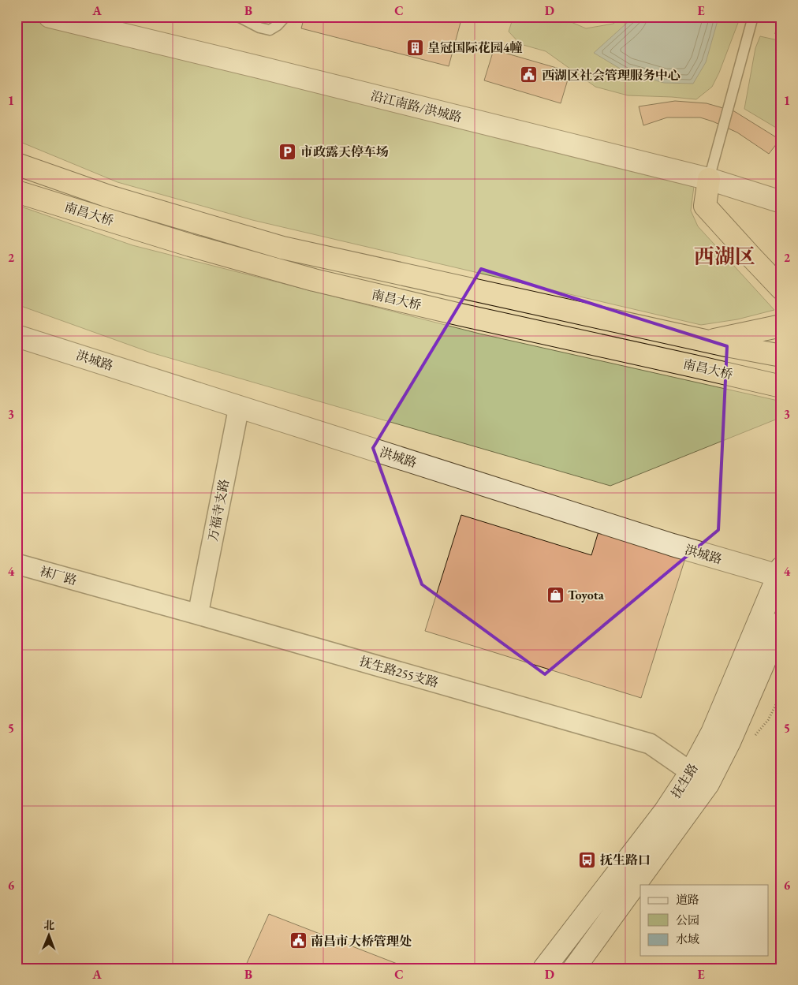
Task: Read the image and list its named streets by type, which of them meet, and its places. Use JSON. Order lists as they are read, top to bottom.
{
  "streets": {
    "highway": ["南昌大桥"],
    "street": [
      "沿江南路/洪城路",
      "洪城路",
      "万福寺支路",
      "袜厂路",
      "抚生路255支路",
      "抚生路"
    ]
  },
  "crossings": [
    ["洪城路", "万福寺支路"],
    ["洪城路", "抚生路"],
    ["万福寺支路", "抚生路255支路"],
    ["袜厂路", "抚生路255支路"],
    ["抚生路255支路", "抚生路"]
  ],
  "districts": ["西湖区"],
  "places": {
    "building": ["皇冠国际花园4幢"],
    "public building": ["西湖区社会管理服务中心", "南昌市大桥管理处"],
    "parking": ["市政露天停车场"],
    "shop": ["Toyota"],
    "bus stop": ["抚生路口"]
  },
  "legend": ["道路", "公园", "水域"],
  "north": "top",
  "grid": {
    "columns": [
      "A",
      "B",
      "C",
      "D",
      "E"
    ],
    "rows": [
      "1",
      "2",
      "3",
      "4",
      "5",
      "6"
    ]
  }
}
